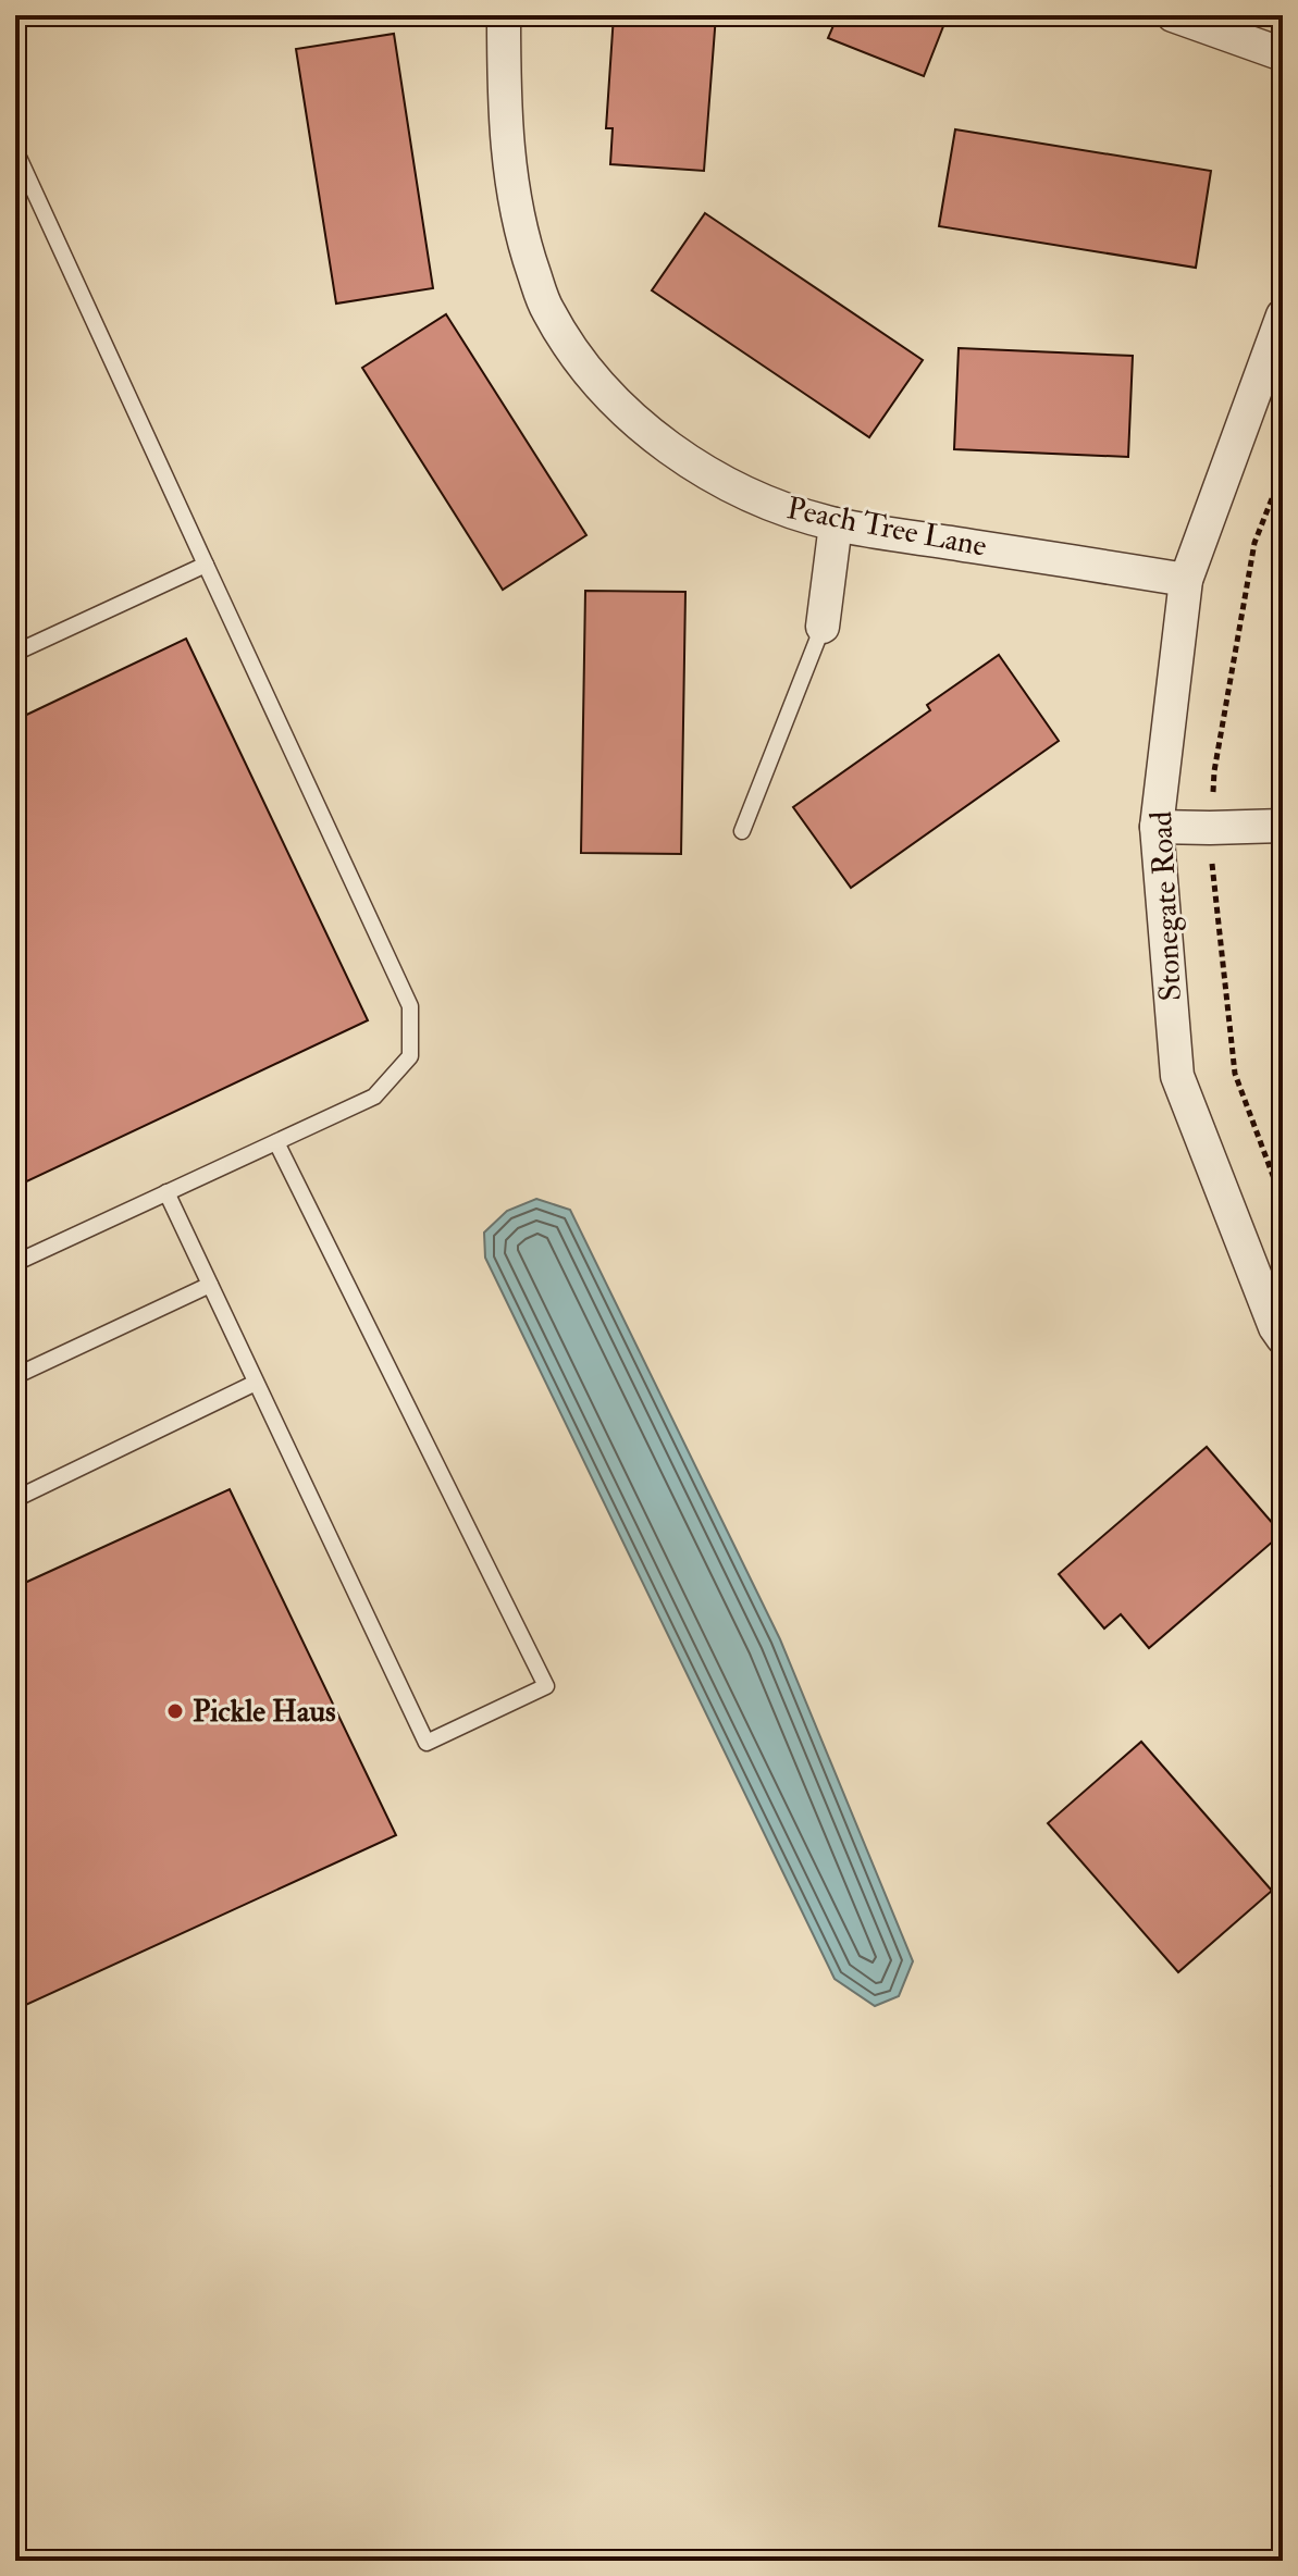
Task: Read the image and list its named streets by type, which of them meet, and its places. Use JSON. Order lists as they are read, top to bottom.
{
  "streets": {
    "street": ["Peach Tree Lane", "Stonegate Road"]
  },
  "crossings": [
    ["Peach Tree Lane", "Stonegate Road"]
  ],
  "places": ["Pickle Haus"]
}
